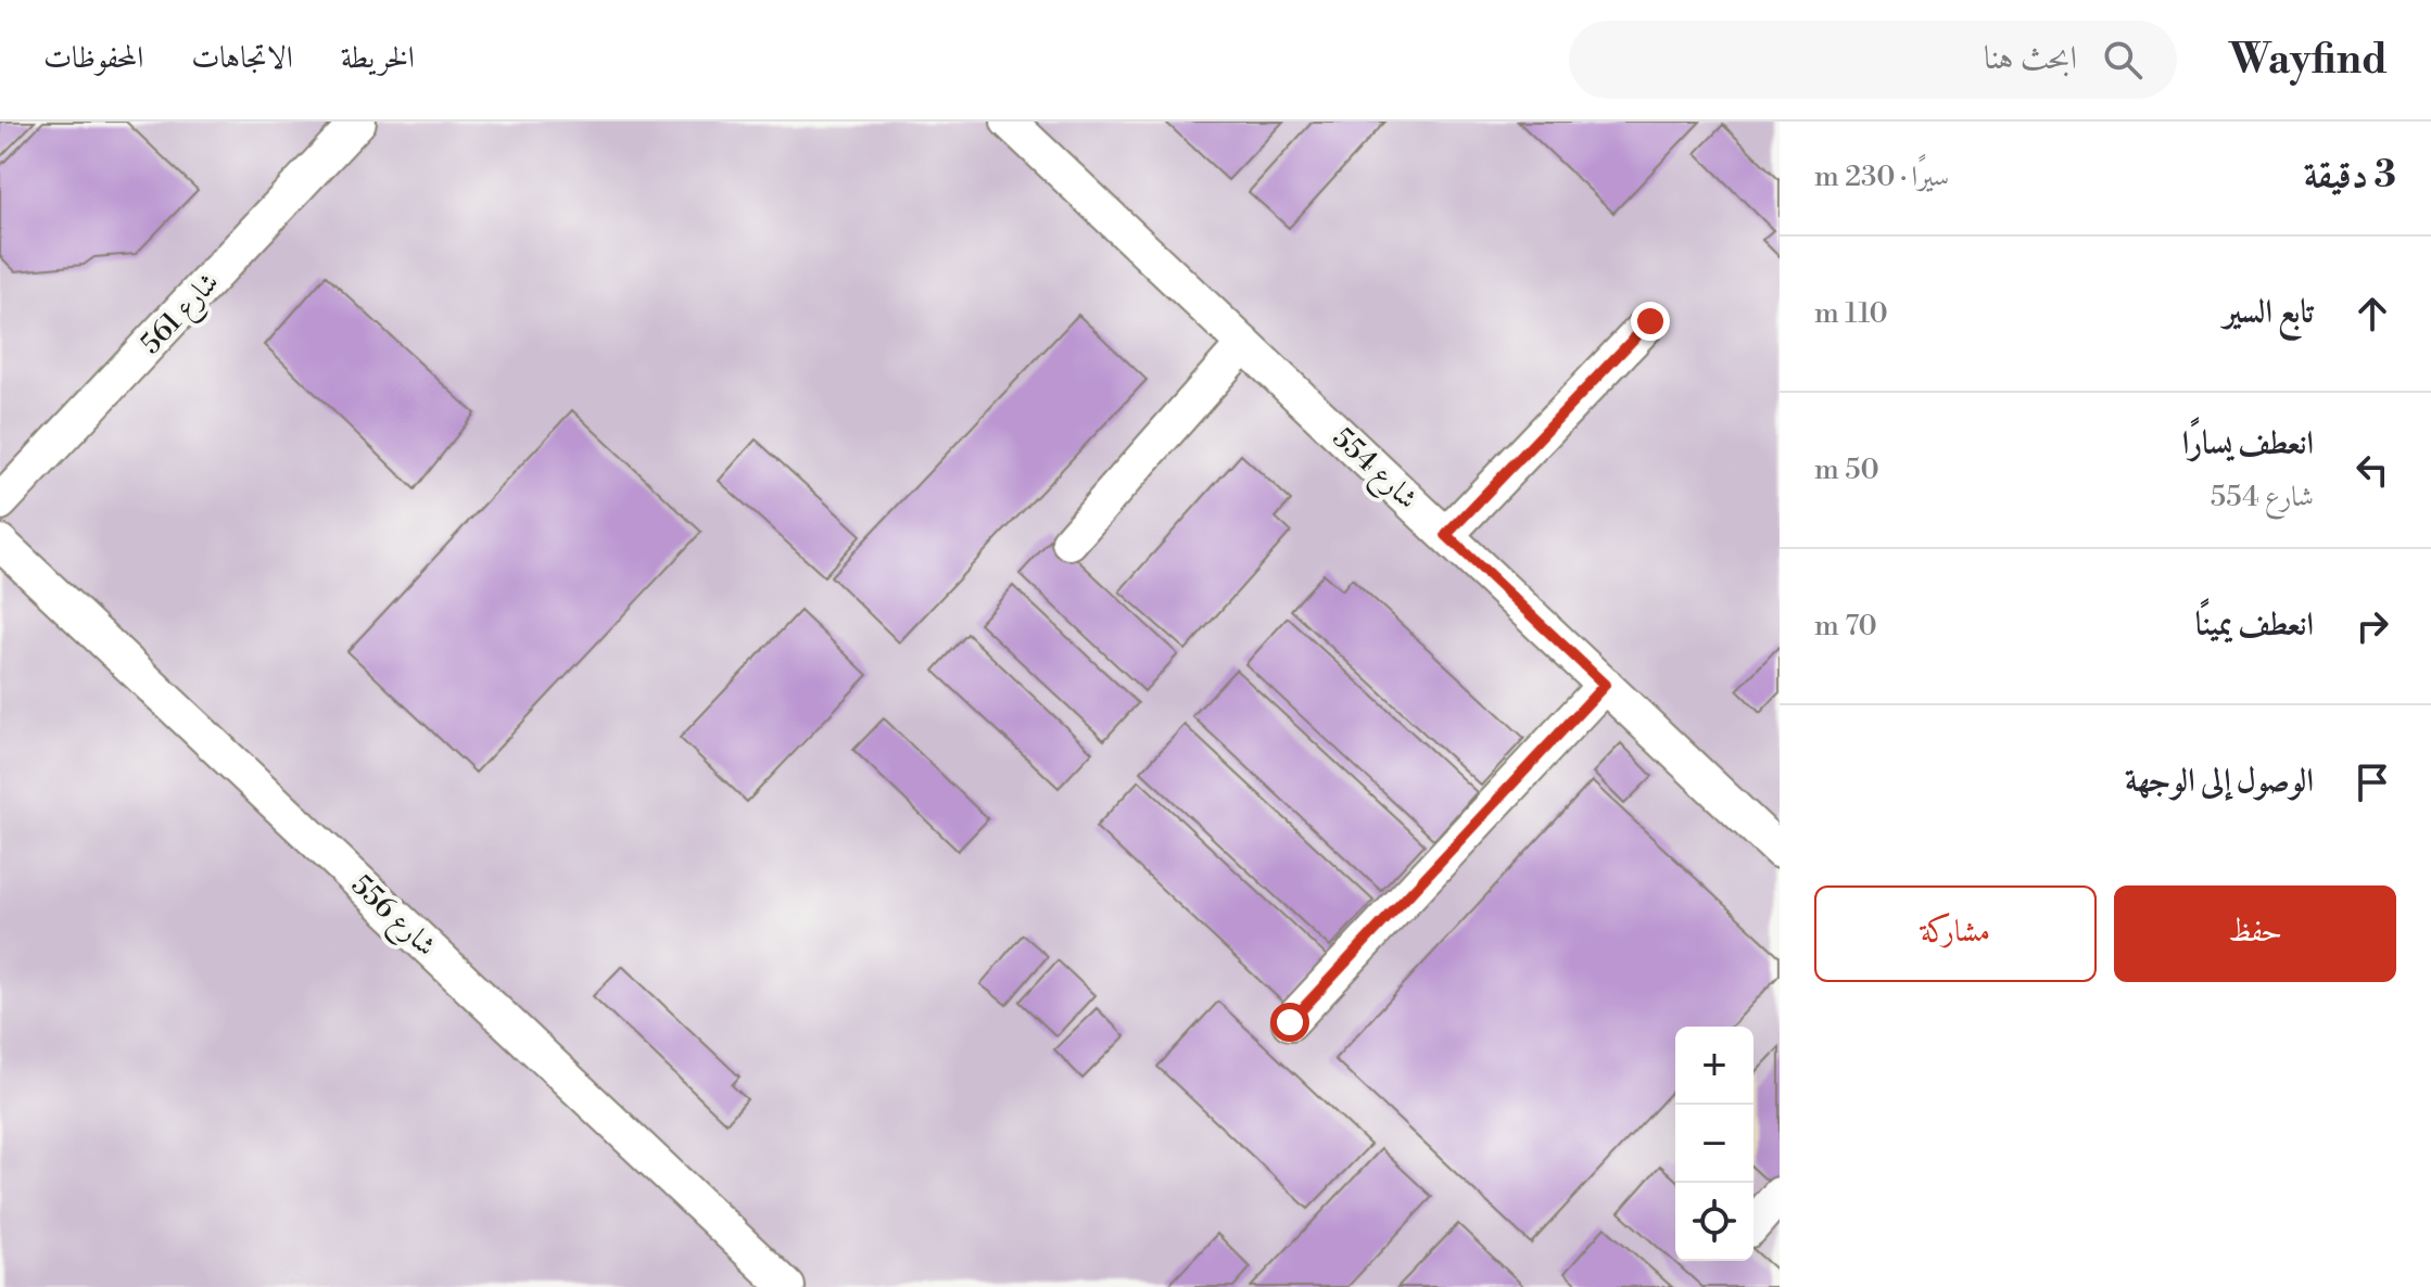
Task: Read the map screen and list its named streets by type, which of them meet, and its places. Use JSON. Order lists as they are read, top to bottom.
{
  "streets": {
    "street": ["شارع 561", "شارع 554", "شارع 556"]
  },
  "page": {
    "header": "Wayfind",
    "search": "ابحث هنا",
    "nav": ["الخريطة", "الاتجاهات", "المحفوظات"],
    "heading": ["3 دقيقة", "سيرًا · 230 m"],
    "list": [
      ["تابع السير", "110 m"],
      ["انعطف يسارًا", "شارع 554", "50 m"],
      ["انعطف يمينًا", "70 m"],
      "الوصول إلى الوجهة"
    ],
    "buttons": ["حفظ", "مشاركة"],
    "map_buttons": ["+", "−"]
  }
}
